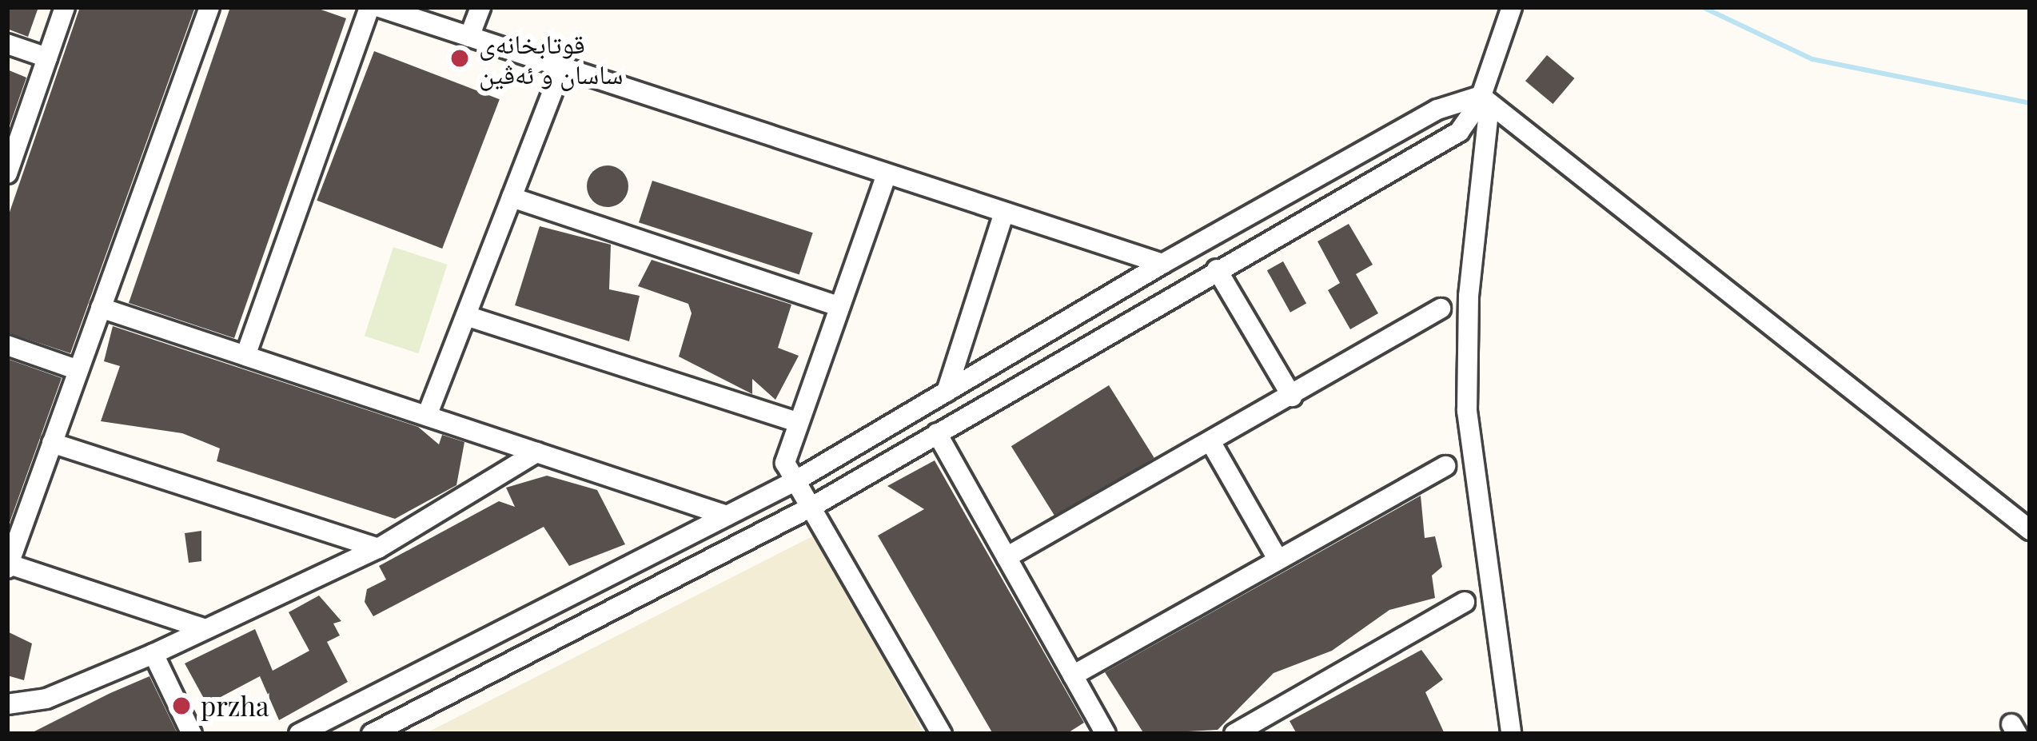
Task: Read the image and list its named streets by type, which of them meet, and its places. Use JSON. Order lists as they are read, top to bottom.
{
  "places": ["قوتابخانەی ساسان و ئەڤین", "przha"]
}
